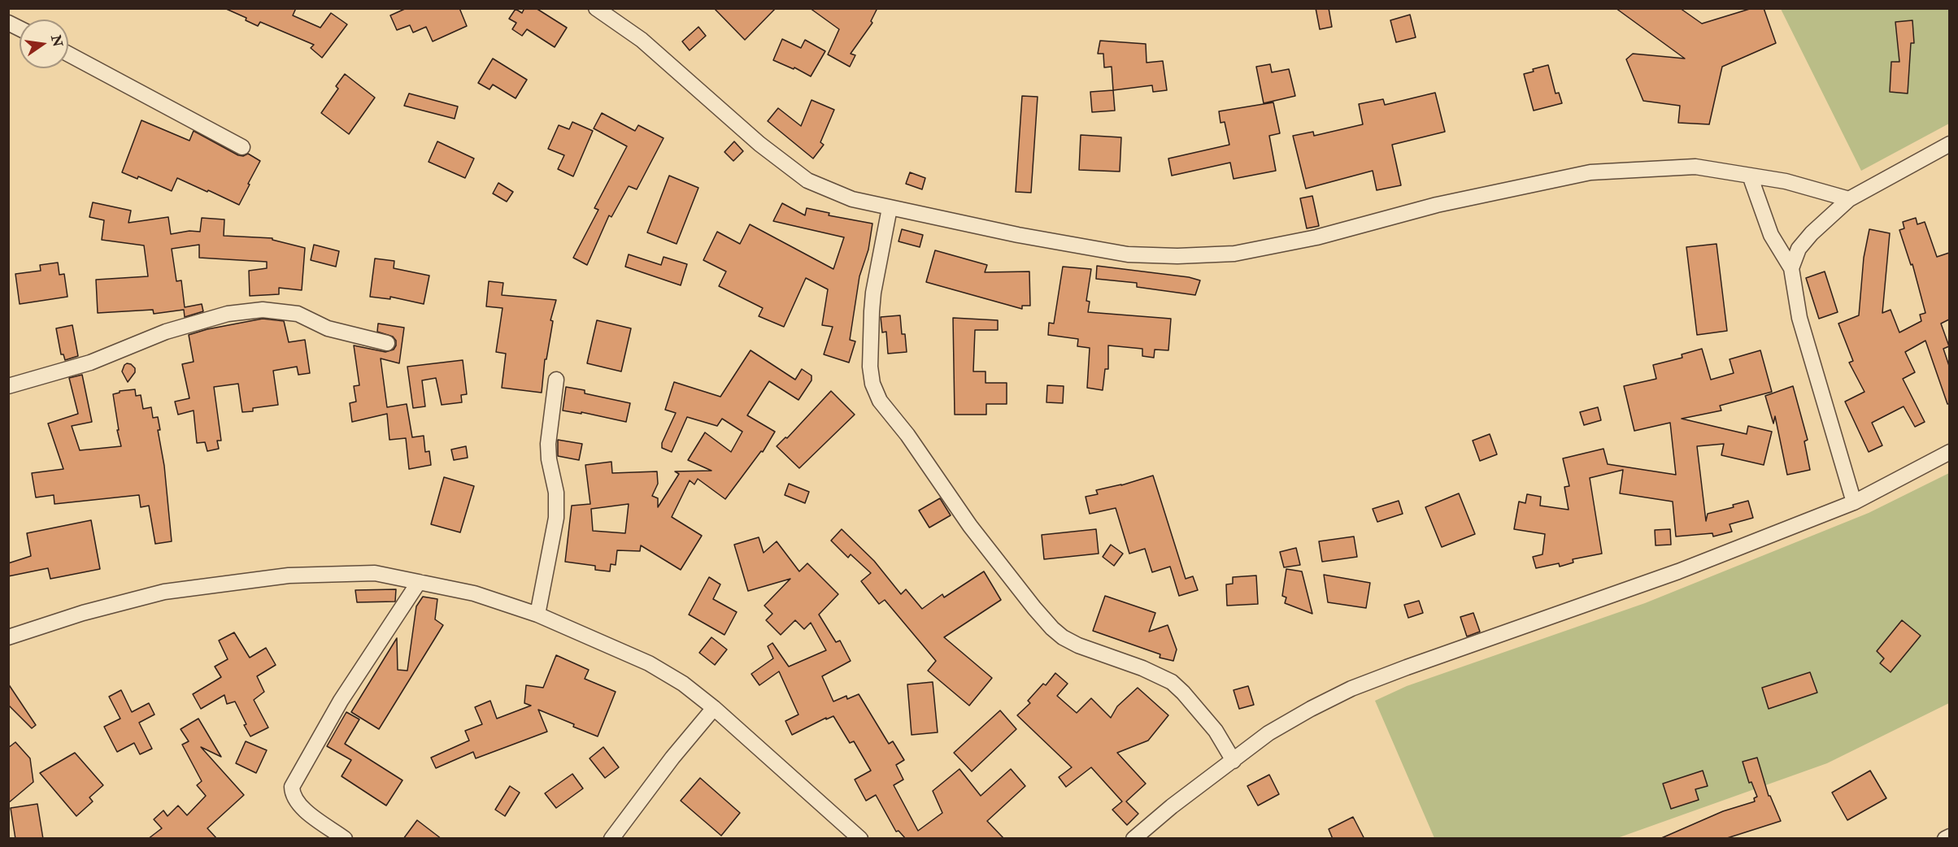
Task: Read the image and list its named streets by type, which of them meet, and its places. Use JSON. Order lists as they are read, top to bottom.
{
  "north": "right"
}
